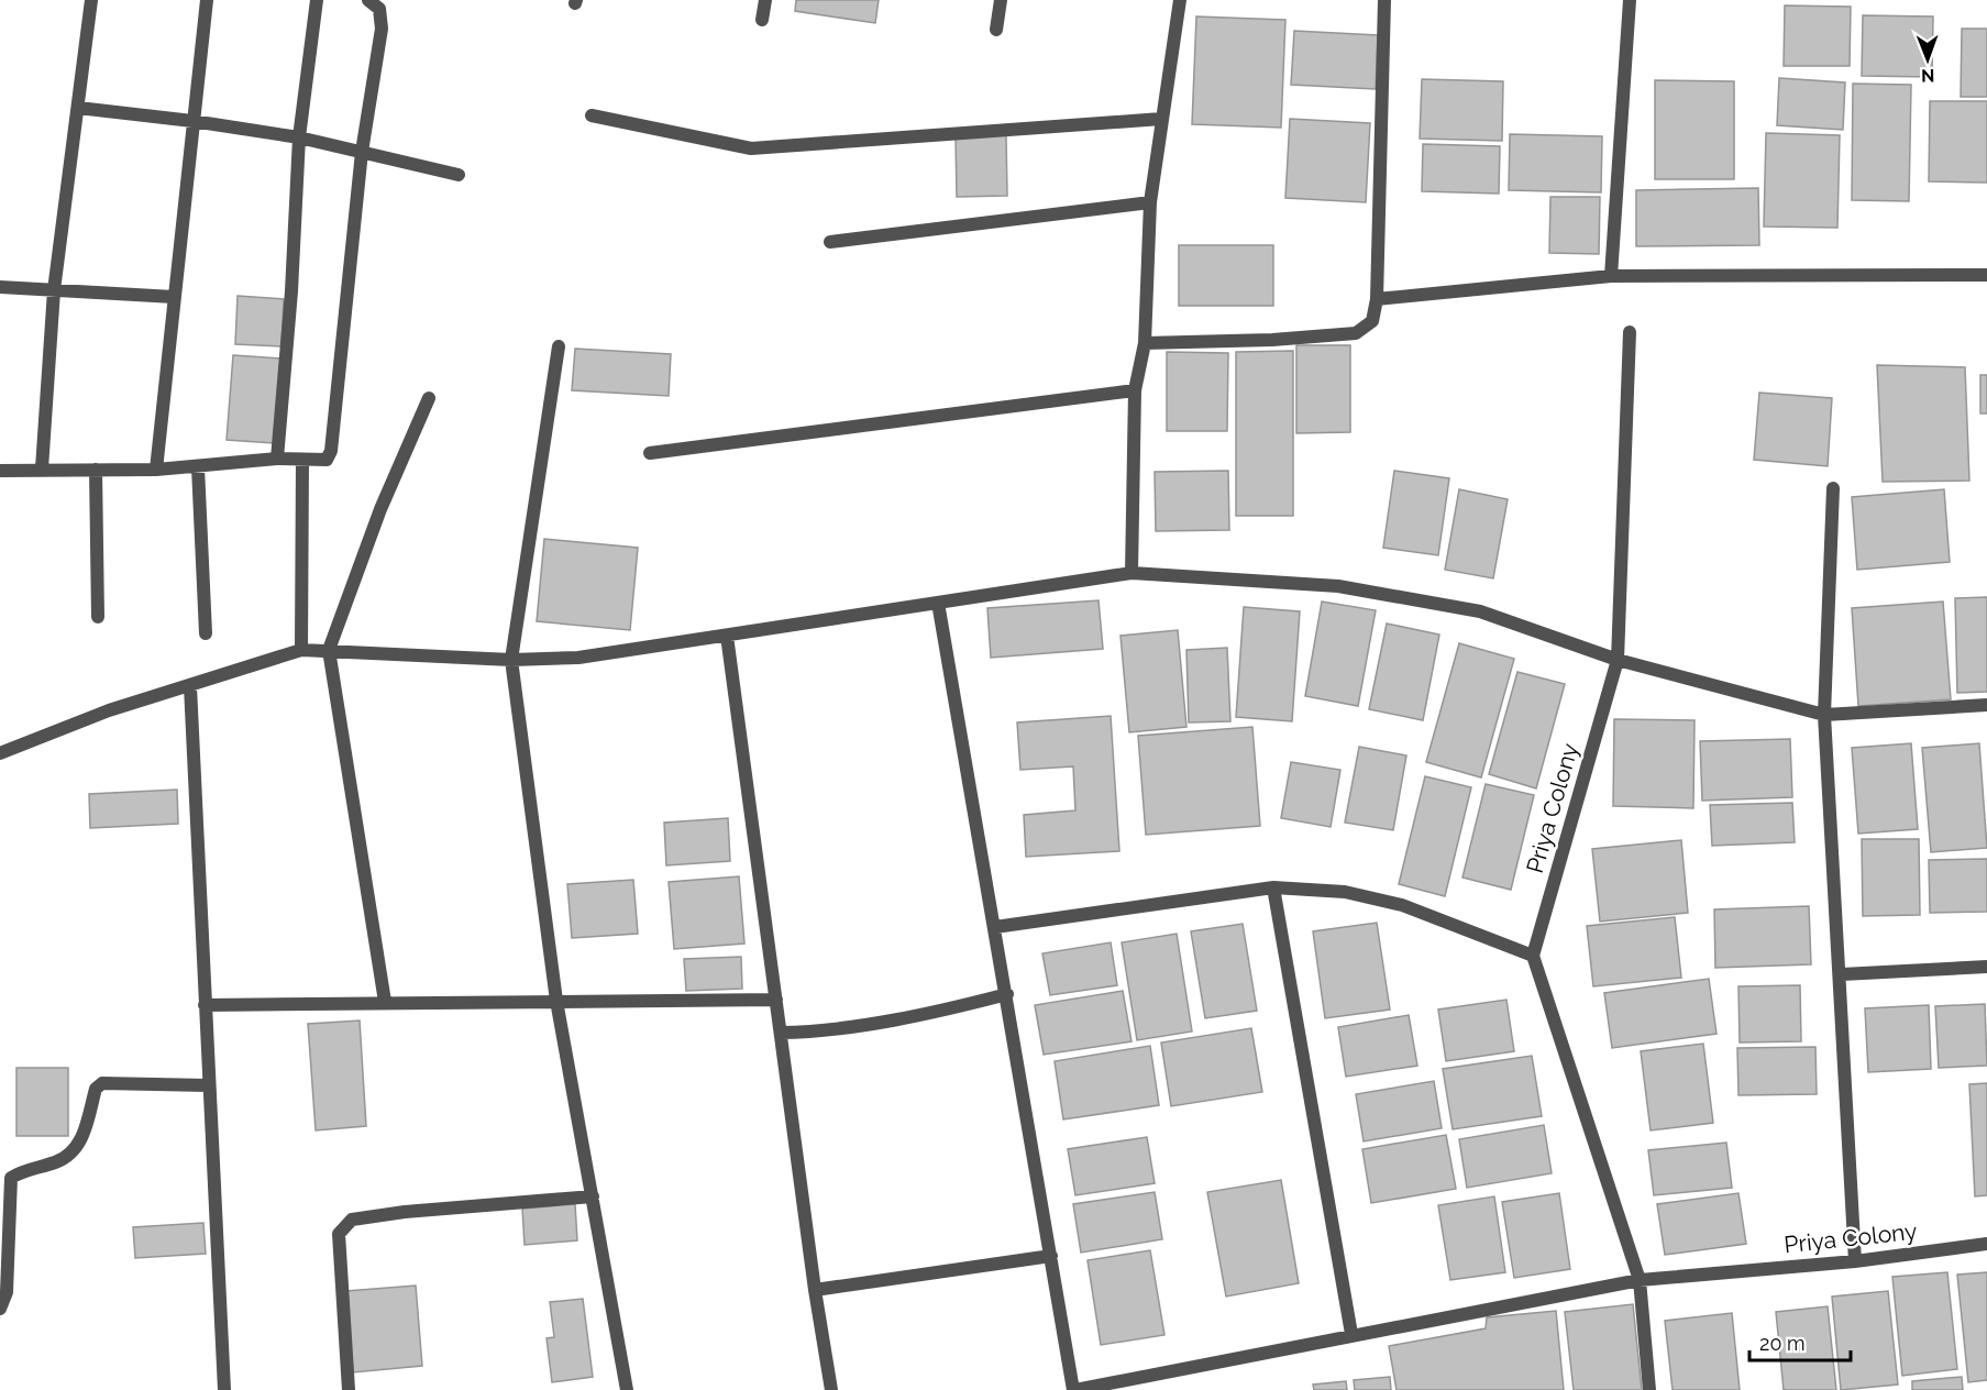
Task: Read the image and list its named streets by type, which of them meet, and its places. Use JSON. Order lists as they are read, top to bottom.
{
  "streets": {
    "street": ["Priya Colony"]
  },
  "scale_bar": "20 m",
  "north": "bottom"
}
